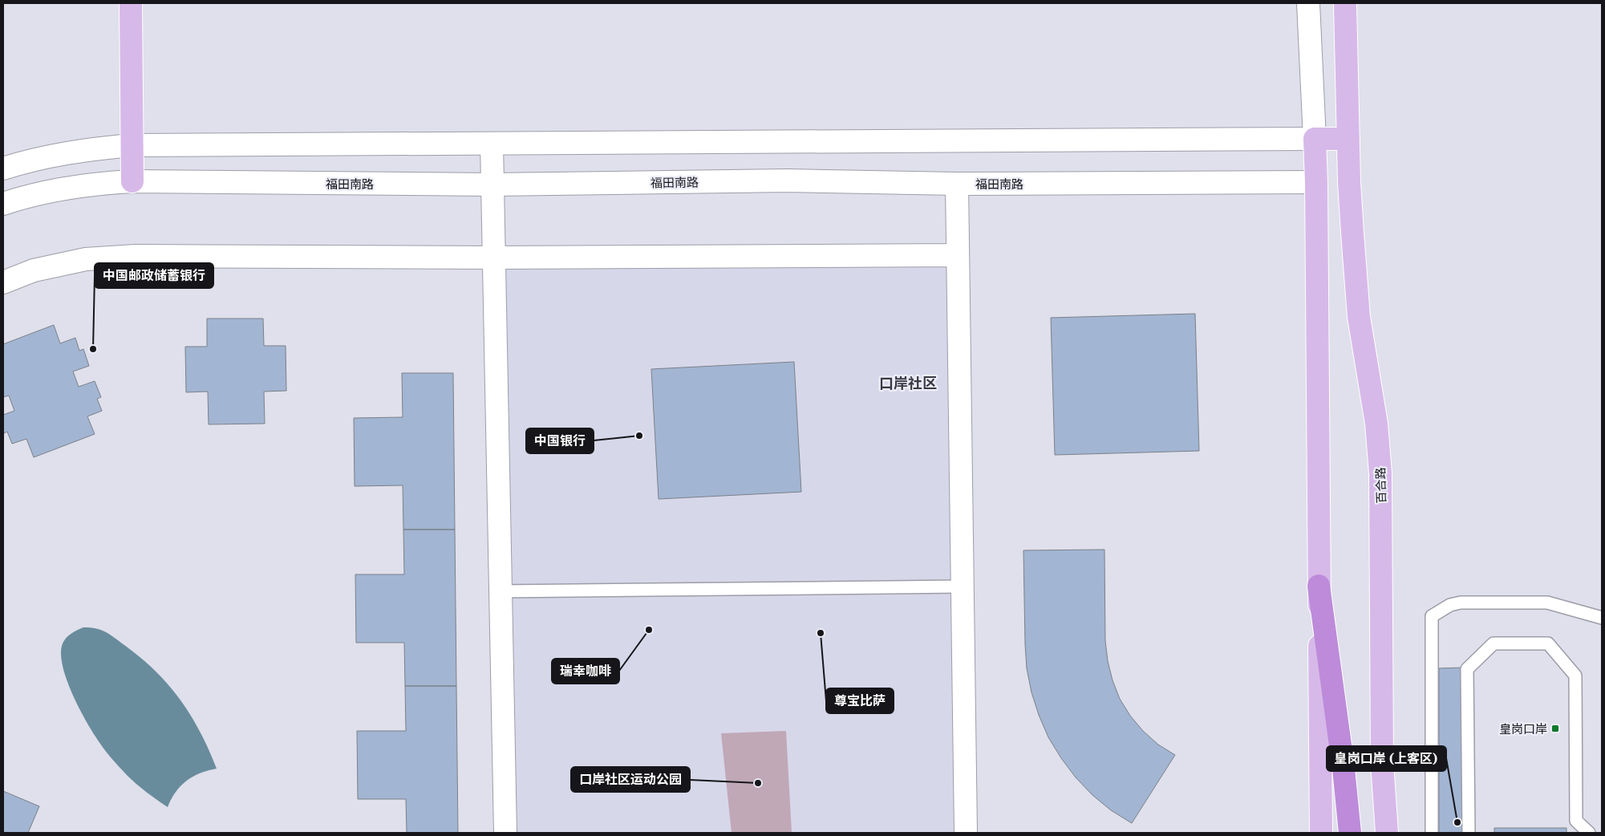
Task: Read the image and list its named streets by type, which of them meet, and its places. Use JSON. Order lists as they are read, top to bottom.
{
  "streets": {
    "main road": ["福田南路", "百合路"]
  },
  "crossings": [
    ["福田南路", "百合路"]
  ],
  "districts": ["口岸社区"],
  "places": {
    "other": [
      "中国邮政储蓄银行",
      "中国银行",
      "瑞幸咖啡",
      "尊宝比萨",
      "口岸社区运动公园",
      "皇岗口岸 (上客区)"
    ],
    "transit": ["皇岗口岸"]
  }
}
